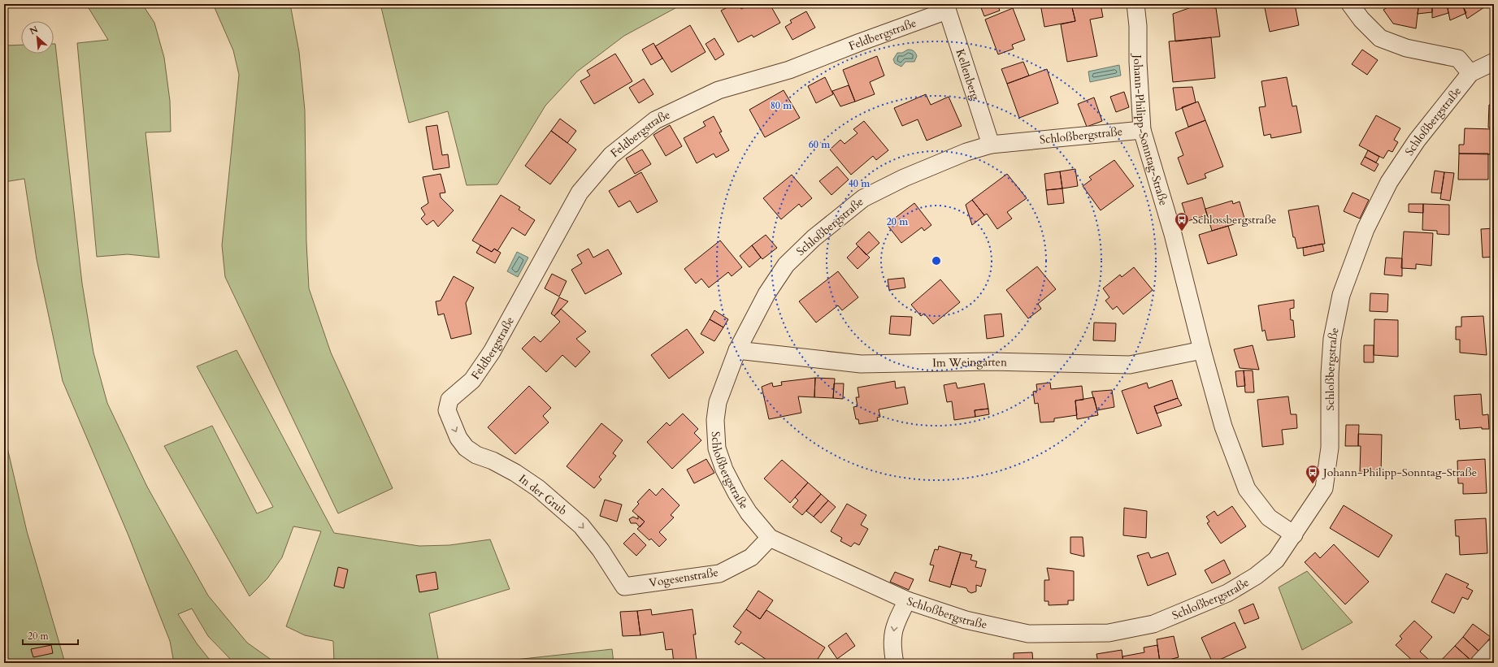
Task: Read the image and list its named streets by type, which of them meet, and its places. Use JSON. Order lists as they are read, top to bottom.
{
  "streets": {
    "street": [
      "Feldbergstraße",
      "Kellenberg",
      "Schloßbergstraße",
      "Johann-Philipp-Sonntag-Straße",
      "Im Weingarten",
      "In der Grub",
      "Vogesenstraße"
    ]
  },
  "crossings": [
    ["Feldbergstraße", "Kellenberg"],
    ["Feldbergstraße", "In der Grub"],
    ["Kellenberg", "Schloßbergstraße"],
    ["Schloßbergstraße", "Johann-Philipp-Sonntag-Straße"],
    ["Schloßbergstraße", "Im Weingarten"],
    ["Schloßbergstraße", "Vogesenstraße"],
    ["Johann-Philipp-Sonntag-Straße", "Im Weingarten"],
    ["In der Grub", "Vogesenstraße"]
  ],
  "one_way": ["In der Grub"],
  "places": {
    "bus stop": ["Schlossbergstraße", "Johann-Philipp-Sonntag-Straße"]
  },
  "scale_bar": "20 m",
  "north": "top left",
  "rings": [
    "80 m",
    "60 m",
    "40 m",
    "20 m"
  ]
}
